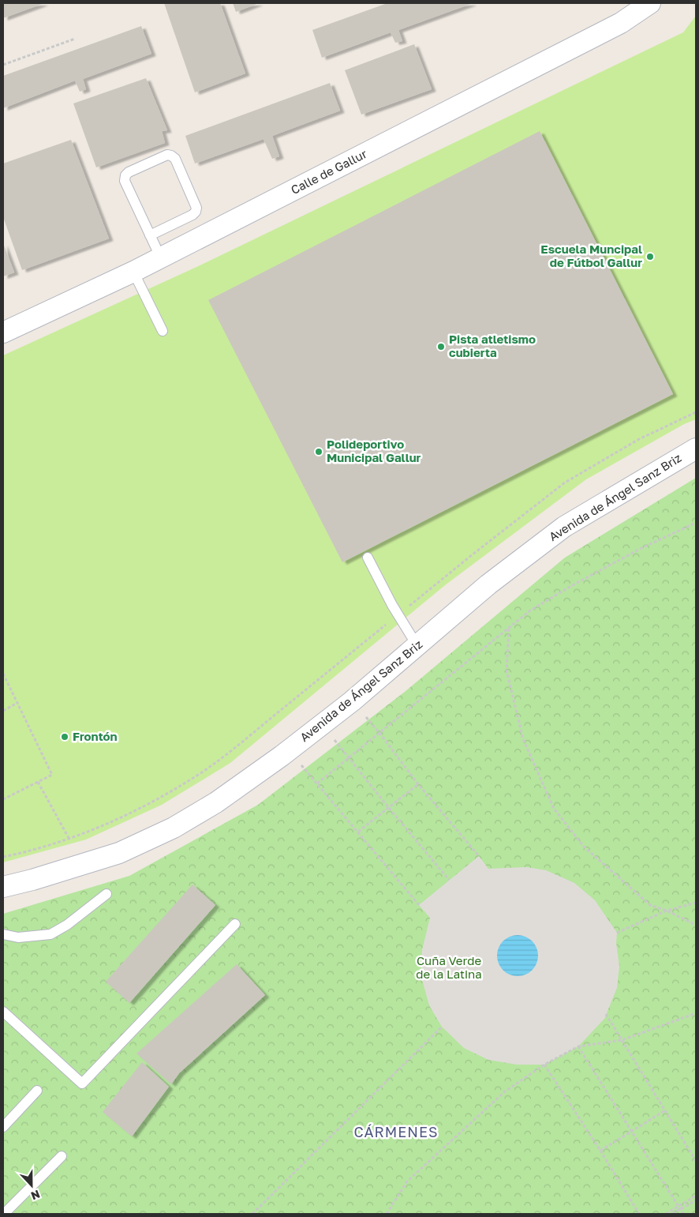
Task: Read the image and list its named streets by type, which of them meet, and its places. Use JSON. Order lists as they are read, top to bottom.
{
  "streets": {
    "street": ["Calle de Gallur", "Avenida de Ángel Sanz Briz"]
  },
  "districts": ["CÁRMENES"],
  "parks": ["Cuña Verde de la Latina"],
  "places": [
    "Escuela Muncipal de Fútbol Gallur",
    "Pista atletismo cubierta",
    "Polideportivo Municipal Gallur",
    "Frontón"
  ],
  "north": "bottom"
}
